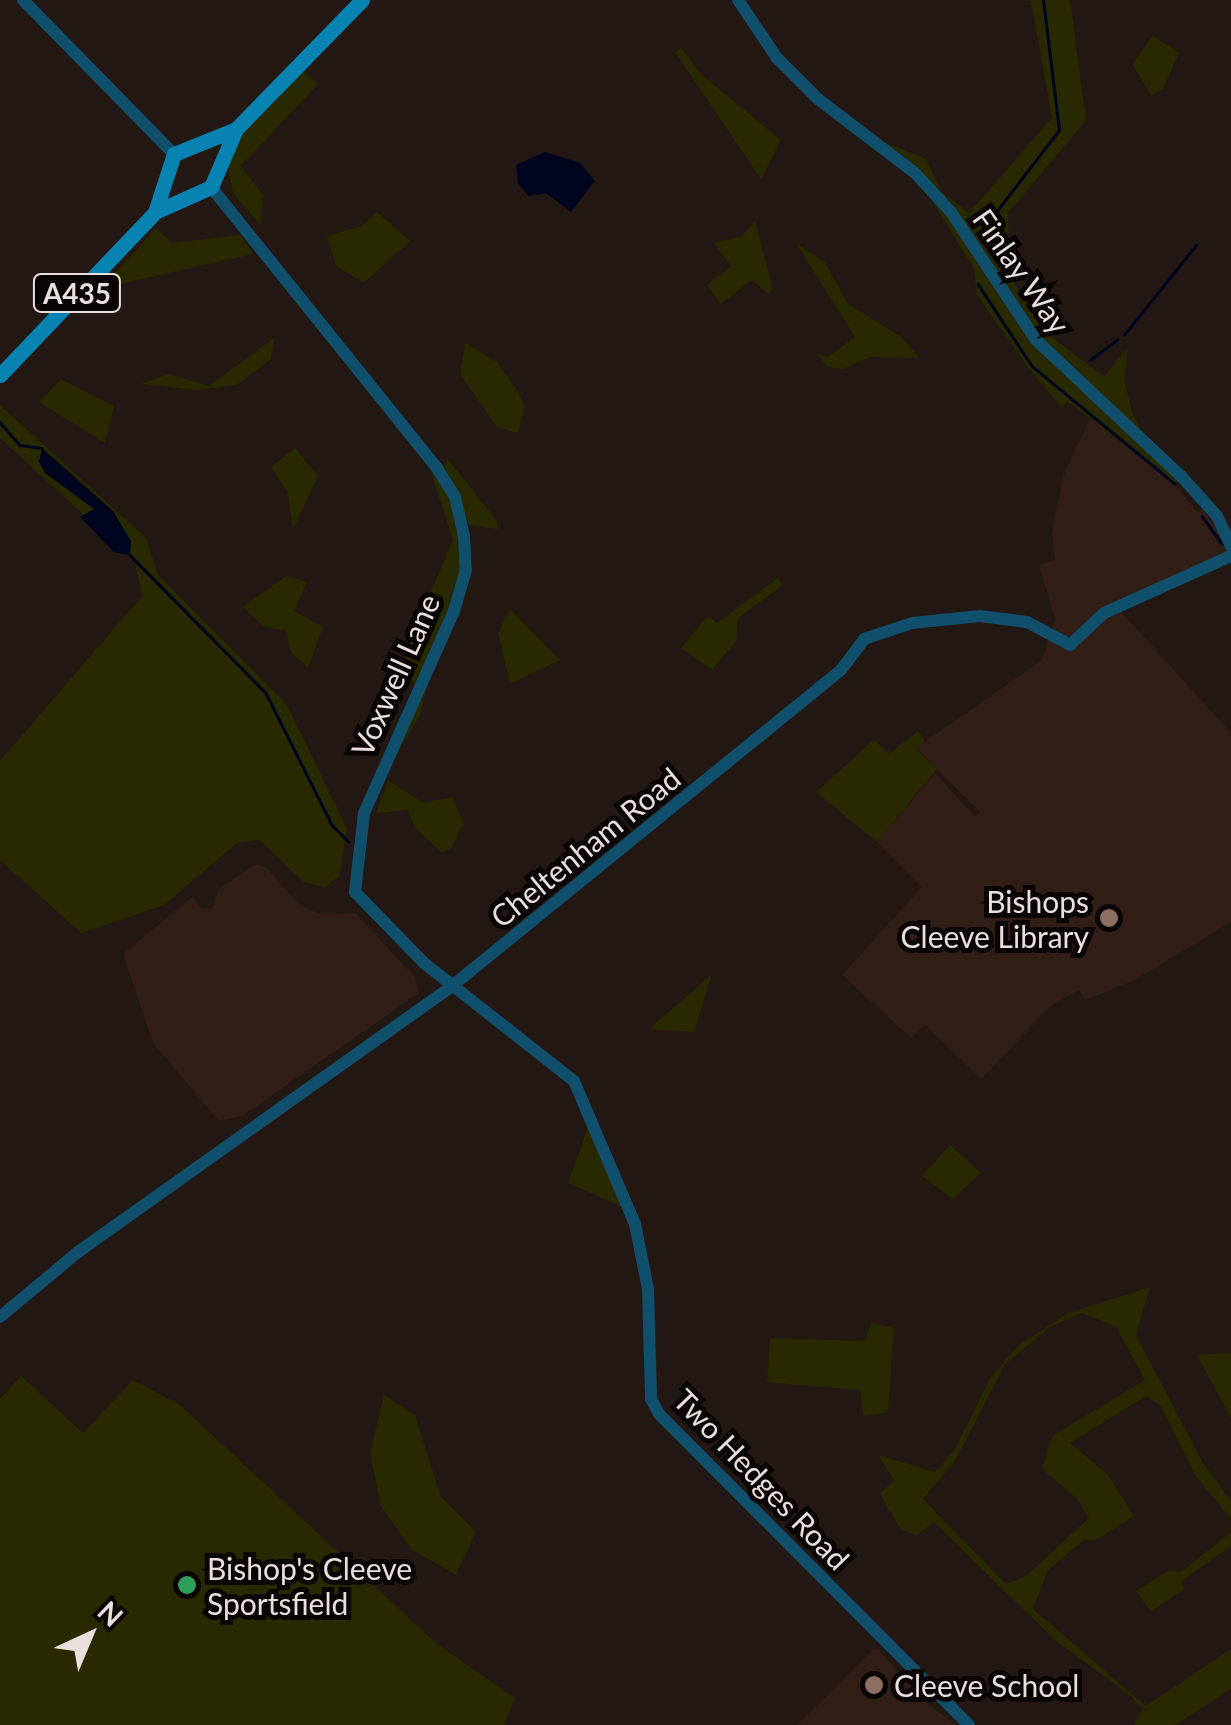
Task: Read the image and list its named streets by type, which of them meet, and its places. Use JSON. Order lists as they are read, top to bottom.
{
  "streets": {
    "main road": ["A435"],
    "street": [
      "Finlay Way",
      "Voxwell Lane",
      "Cheltenham Road",
      "Two Hedges Road"
    ]
  },
  "crossings": [
    ["A435", "Voxwell Lane"],
    ["Voxwell Lane", "Cheltenham Road"],
    ["Voxwell Lane", "Two Hedges Road"],
    ["Cheltenham Road", "Two Hedges Road"]
  ],
  "places": ["Bishops Cleeve Library", "Bishop's Cleeve Sportsfield", "Cleeve School"],
  "north": "top right"
}
